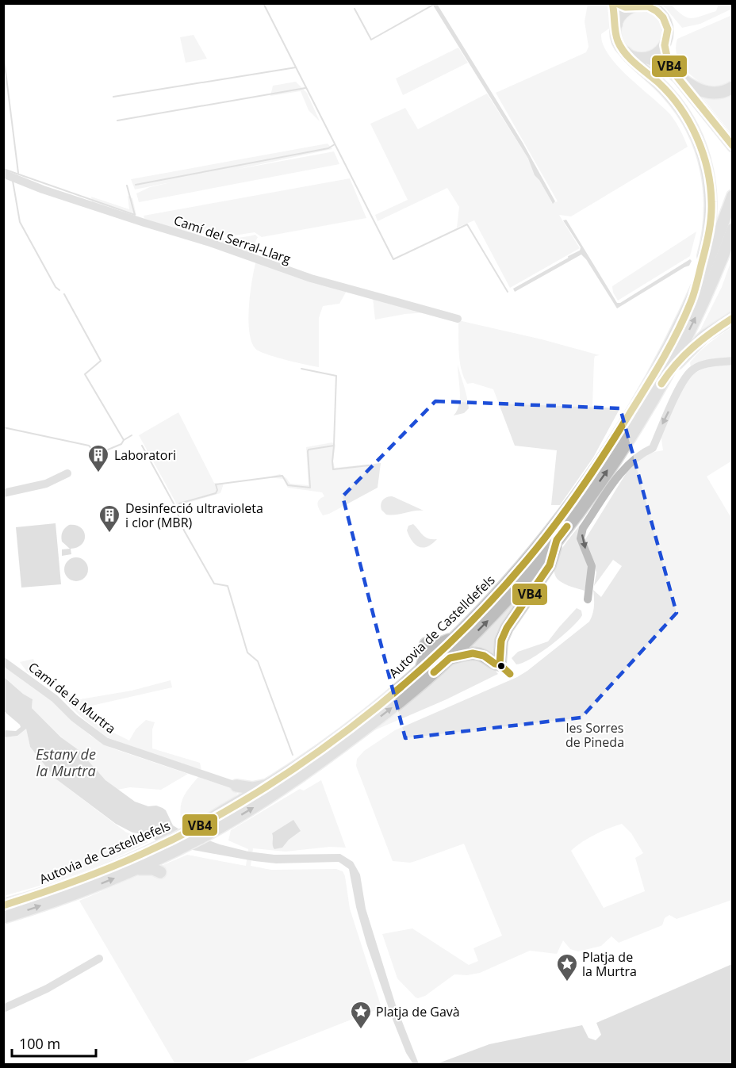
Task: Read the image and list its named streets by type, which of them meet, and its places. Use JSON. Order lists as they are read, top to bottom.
{
  "streets": {
    "highway": ["Autovia de Castelldefels"],
    "street": ["Camí del Serral-Llarg", "Camí de la Murtra"]
  },
  "water": ["Estany de la Murtra"],
  "parks": ["les Sorres de Pineda"],
  "places": {
    "building": ["Laboratori", "Desinfecció ultravioleta i clor (MBR)"],
    "place": ["Platja de la Murtra", "Platja de Gavà"]
  },
  "lines": ["transit line VB4"],
  "scale_bar": "100 m"
}
